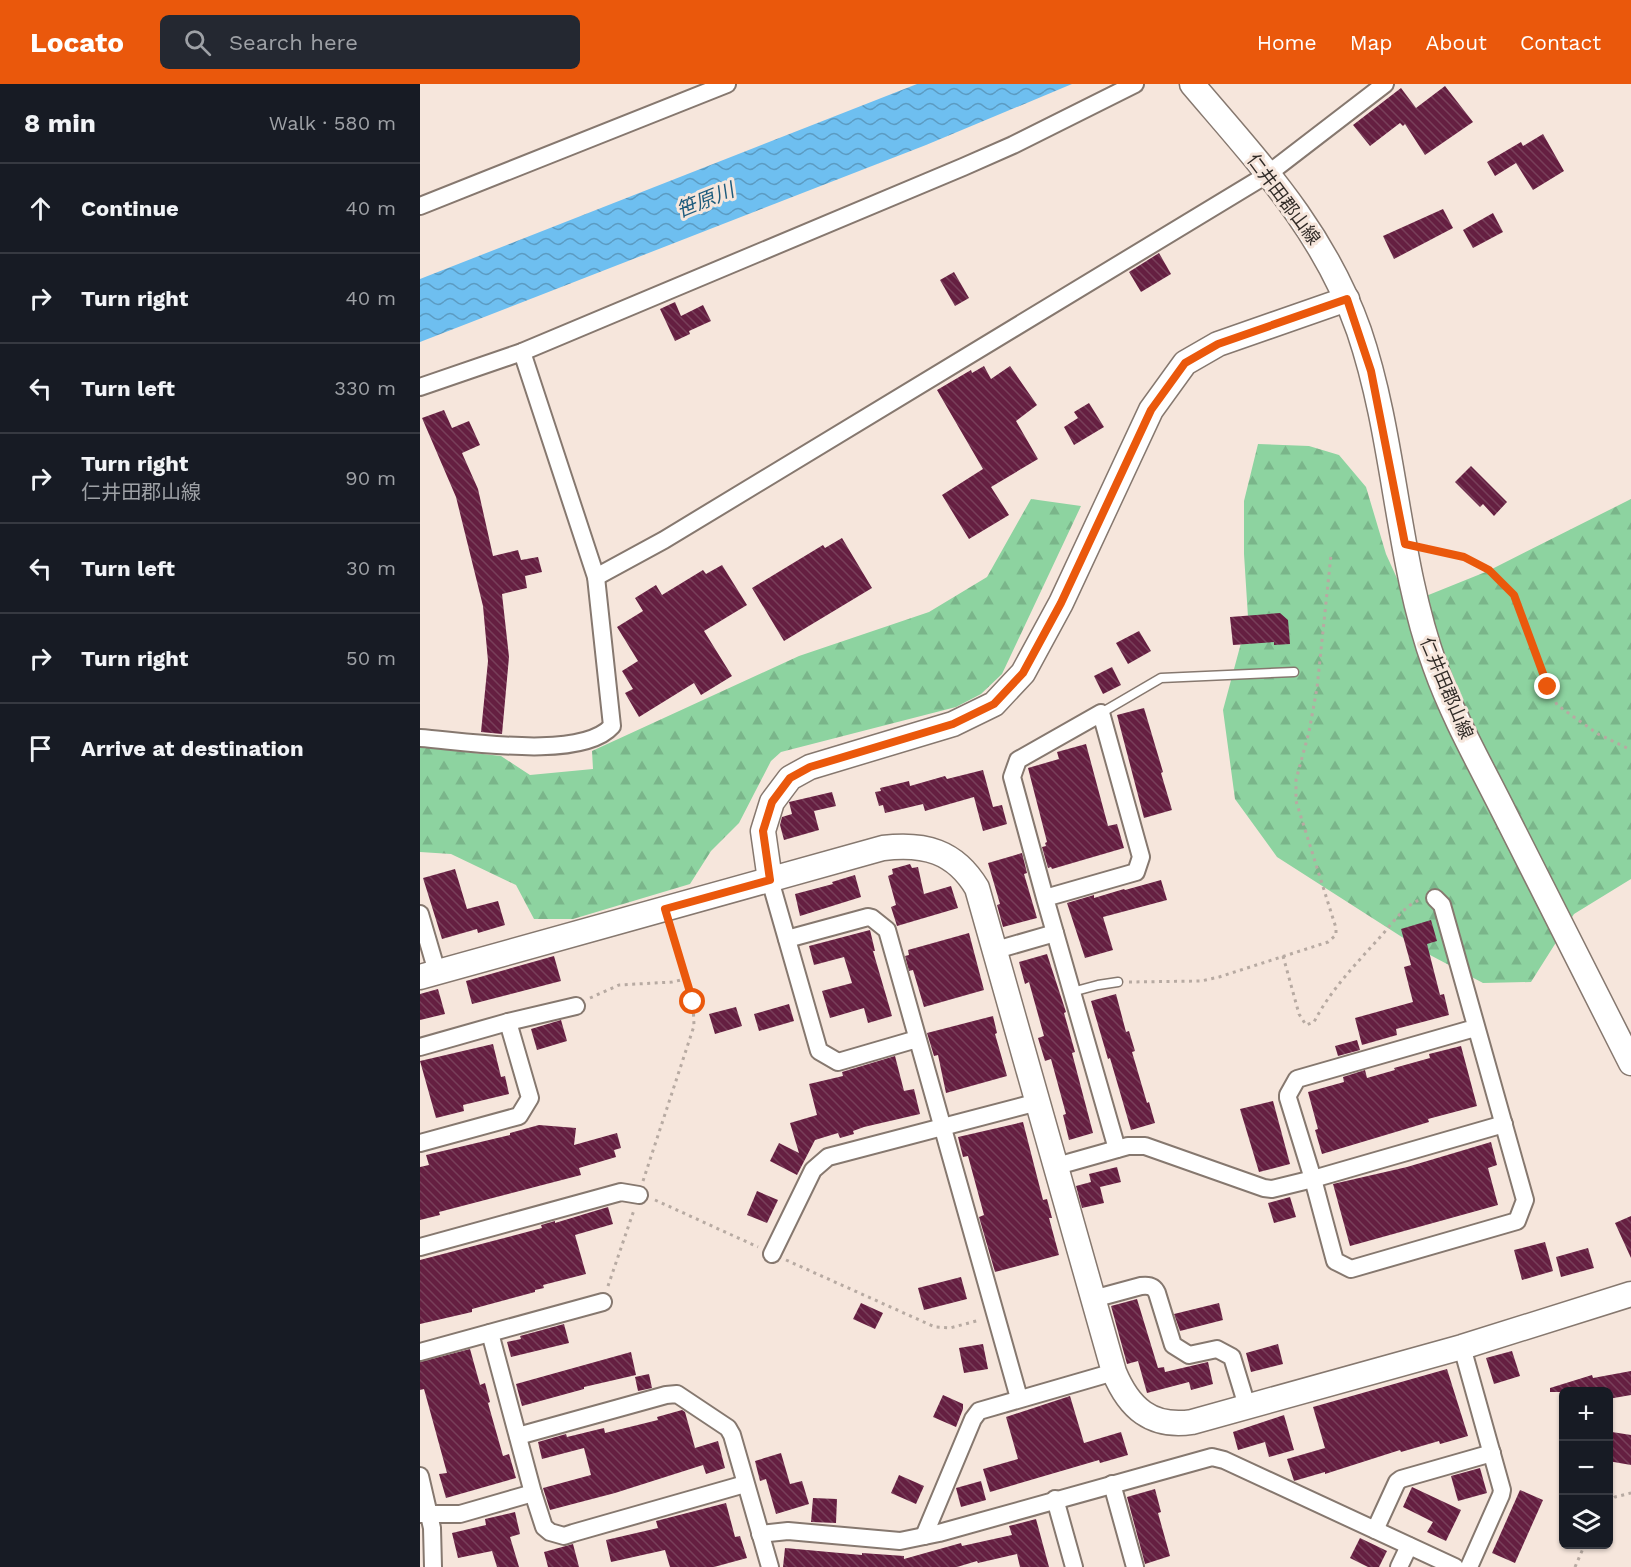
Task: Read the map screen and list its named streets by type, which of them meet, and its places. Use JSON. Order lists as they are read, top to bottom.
{
  "streets": {
    "street": ["仁井田郡山線"]
  },
  "water": ["笹原川"],
  "page": {
    "header": "Locato",
    "search": "Search here",
    "nav": [
      "Home",
      "Map",
      "About",
      "Contact"
    ],
    "heading": ["8 min", "Walk · 580 m"],
    "list": [
      ["Continue", "40 m"],
      ["Turn right", "40 m"],
      ["Turn left", "330 m"],
      ["Turn right", "仁井田郡山線", "90 m"],
      ["Turn left", "30 m"],
      ["Turn right", "50 m"],
      "Arrive at destination"
    ],
    "map_buttons": ["+", "−"]
  }
}
